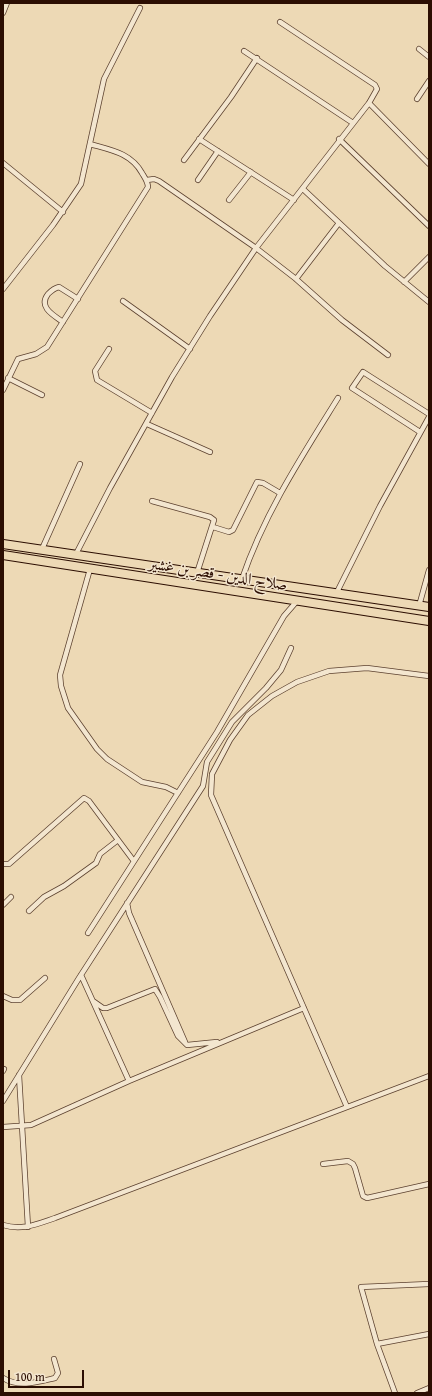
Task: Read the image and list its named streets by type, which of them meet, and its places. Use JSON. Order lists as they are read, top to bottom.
{
  "streets": {
    "highway": ["صلاح الدين - قصر بن غشير"]
  },
  "scale_bar": "100 m"
}
